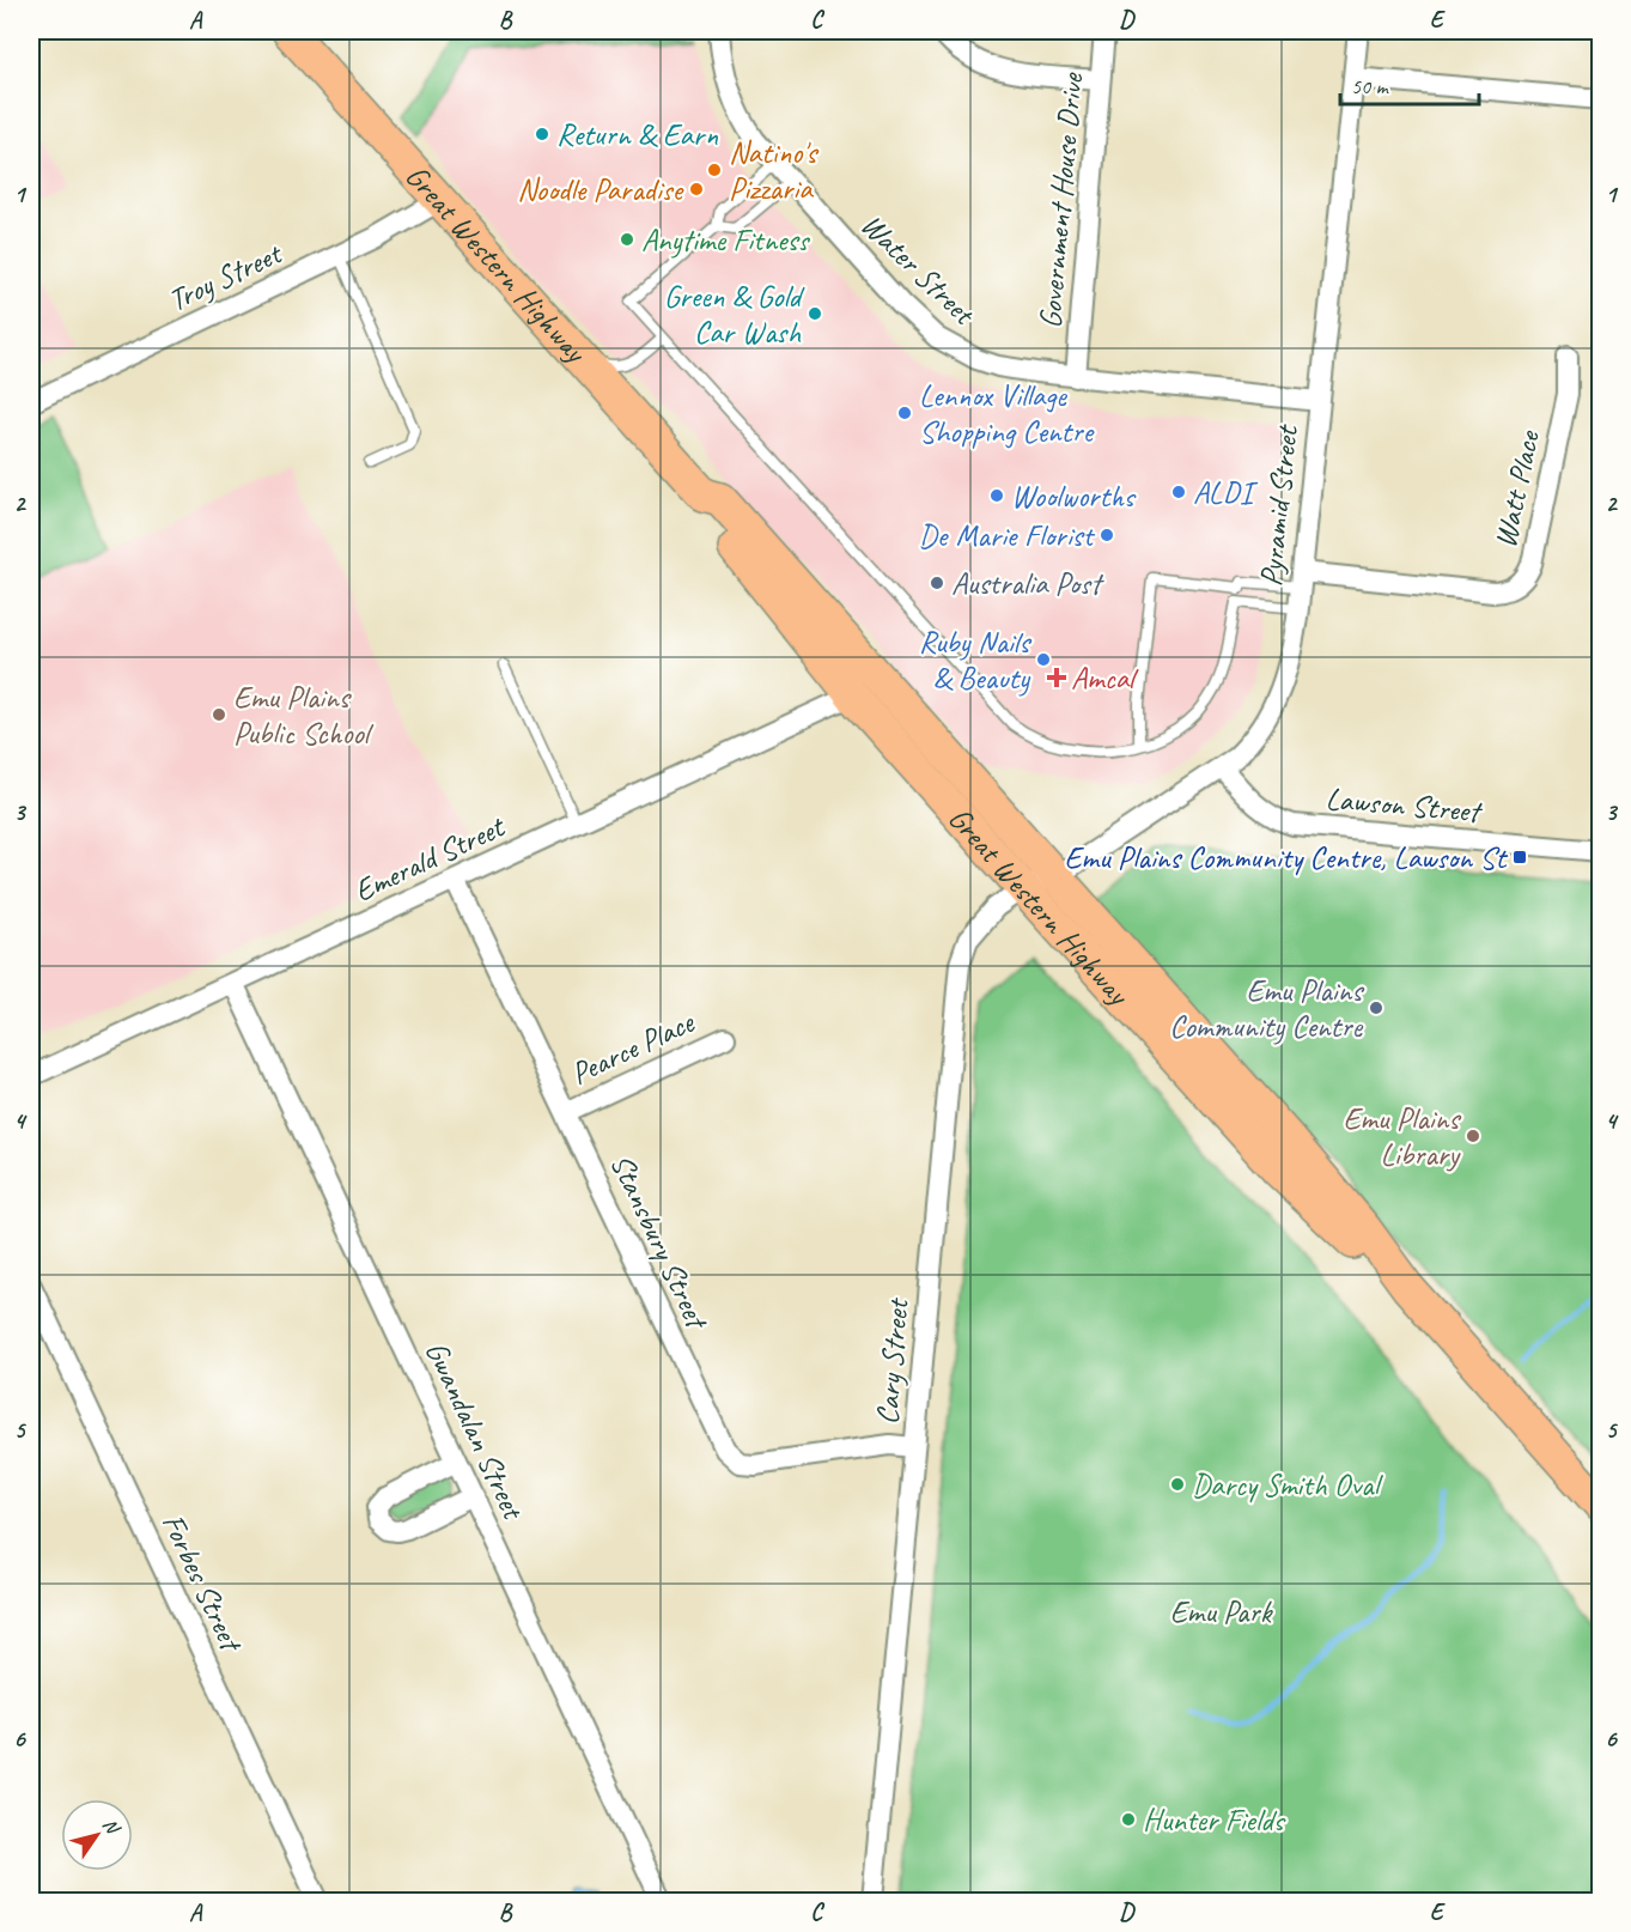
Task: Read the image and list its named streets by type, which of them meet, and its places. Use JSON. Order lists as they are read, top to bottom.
{
  "streets": {
    "highway": ["Great Western Highway"],
    "street": [
      "Government House Drive",
      "Water Street",
      "Troy Street",
      "Watt Place",
      "Pyramid Street",
      "Lawson Street",
      "Emerald Street",
      "Pearce Place",
      "Stansbury Street",
      "Cary Street",
      "Gwandalan Street",
      "Forbes Street"
    ]
  },
  "crossings": [
    ["Government House Drive", "Water Street"],
    ["Great Western Highway", "Troy Street"],
    ["Great Western Highway", "Pyramid Street"],
    ["Great Western Highway", "Emerald Street"],
    ["Great Western Highway", "Cary Street"],
    ["Water Street", "Pyramid Street"],
    ["Watt Place", "Pyramid Street"],
    ["Pyramid Street", "Lawson Street"],
    ["Pyramid Street", "Cary Street"],
    ["Emerald Street", "Stansbury Street"],
    ["Emerald Street", "Gwandalan Street"],
    ["Pearce Place", "Stansbury Street"],
    ["Stansbury Street", "Cary Street"]
  ],
  "parks": ["Emu Park"],
  "places": {
    "other": [
      "Return & Earn",
      "Natino's Pizzaria",
      "Noodle Paradise",
      "Anytime Fitness",
      "Green & Gold Car Wash",
      "Lennox Village Shopping Centre",
      "ALDI",
      "Woolworths",
      "De Marie Florist",
      "Australia Post",
      "Ruby Nails & Beauty",
      "Emu Plains Public School",
      "Emu Plains Community Centre",
      "Emu Plains Library",
      "Darcy Smith Oval",
      "Hunter Fields"
    ],
    "health": ["Amcal"],
    "transit": ["Emu Plains Community Centre, Lawson St"]
  },
  "scale_bar": "50 m",
  "north": "top right",
  "grid": {
    "columns": [
      "A",
      "B",
      "C",
      "D",
      "E"
    ],
    "rows": [
      "1",
      "2",
      "3",
      "4",
      "5",
      "6"
    ]
  }
}
